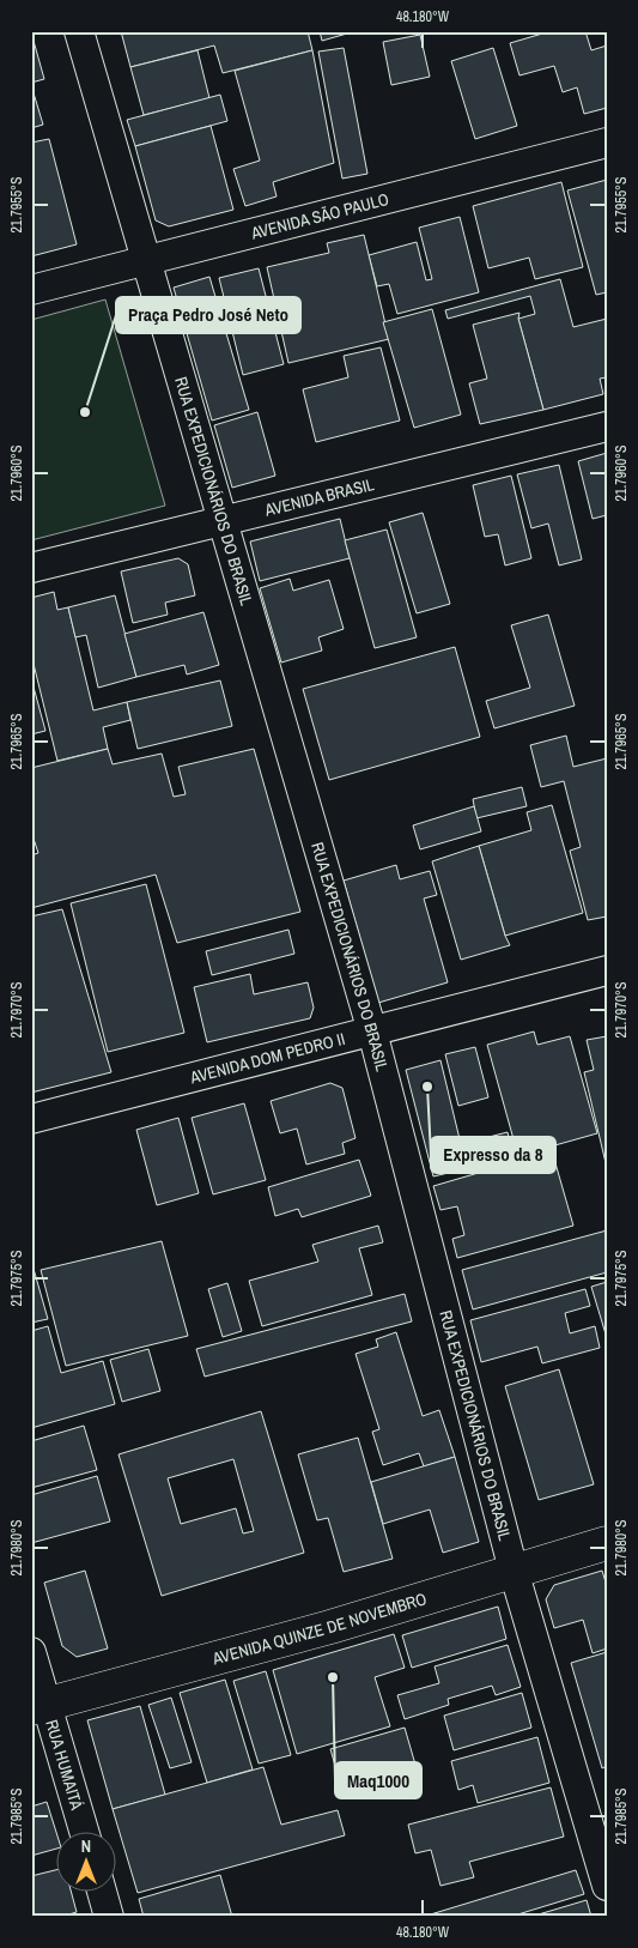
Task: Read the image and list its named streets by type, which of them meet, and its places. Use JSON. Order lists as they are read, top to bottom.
{
  "streets": {
    "street": [
      "AVENIDA SÃO PAULO",
      "RUA EXPEDICIONÁRIOS DO BRASIL",
      "AVENIDA BRASIL",
      "AVENIDA DOM PEDRO II",
      "AVENIDA QUINZE DE NOVEMBRO",
      "RUA HUMAITÁ"
    ]
  },
  "crossings": [
    ["AVENIDA SÃO PAULO", "RUA EXPEDICIONÁRIOS DO BRASIL"],
    ["RUA EXPEDICIONÁRIOS DO BRASIL", "AVENIDA BRASIL"],
    ["RUA EXPEDICIONÁRIOS DO BRASIL", "AVENIDA DOM PEDRO II"],
    ["RUA EXPEDICIONÁRIOS DO BRASIL", "AVENIDA QUINZE DE NOVEMBRO"],
    ["AVENIDA QUINZE DE NOVEMBRO", "RUA HUMAITÁ"]
  ],
  "places": ["Praça Pedro José Neto", "Expresso da 8", "Maq1000"],
  "north": "top",
  "coordinates": [
    "48.180°W",
    "21.7955°S",
    "21.7960°S",
    "21.7965°S",
    "21.7970°S",
    "21.7975°S",
    "21.7980°S",
    "21.7985°S"
  ]
}
